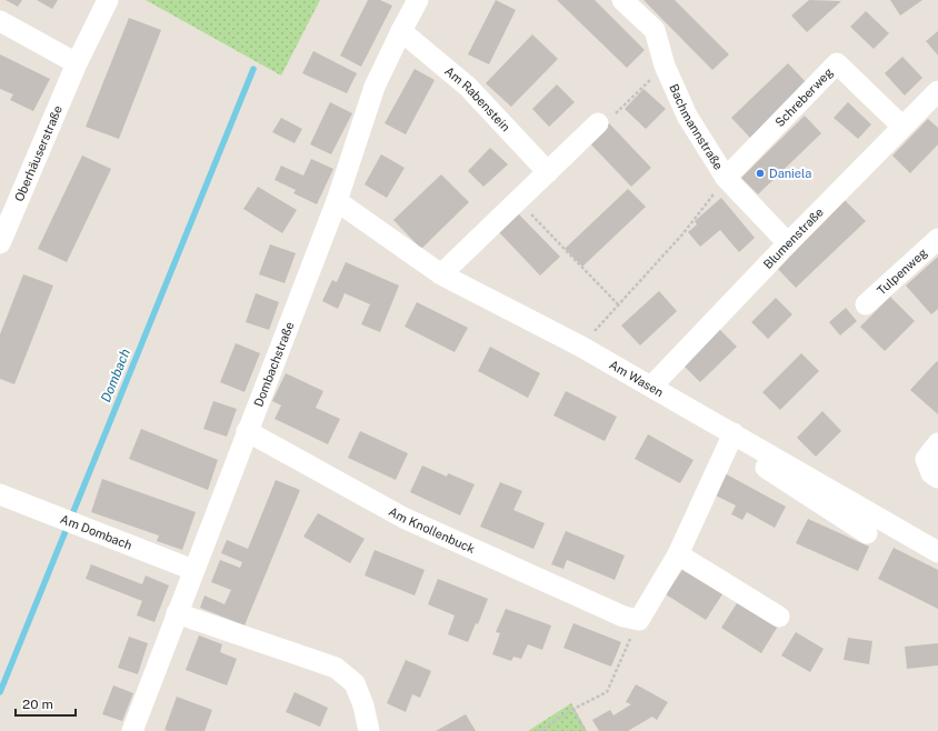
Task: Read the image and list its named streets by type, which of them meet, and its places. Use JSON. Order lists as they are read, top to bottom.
{
  "streets": {
    "street": [
      "Schreberweg",
      "Am Rabenstein",
      "Bachmannstraße",
      "Oberhäuserstraße",
      "Blumenstraße",
      "Tulpenweg",
      "Dombachstraße",
      "Am Wasen",
      "Am Knollenbuck",
      "Am Dombach"
    ]
  },
  "crossings": [
    ["Schreberweg", "Bachmannstraße"],
    ["Schreberweg", "Blumenstraße"],
    ["Am Rabenstein", "Dombachstraße"],
    ["Bachmannstraße", "Blumenstraße"],
    ["Blumenstraße", "Am Wasen"],
    ["Dombachstraße", "Am Wasen"],
    ["Dombachstraße", "Am Knollenbuck"],
    ["Dombachstraße", "Am Dombach"]
  ],
  "water": ["Dombach"],
  "places": ["Daniela"],
  "scale_bar": "20 m"
}
